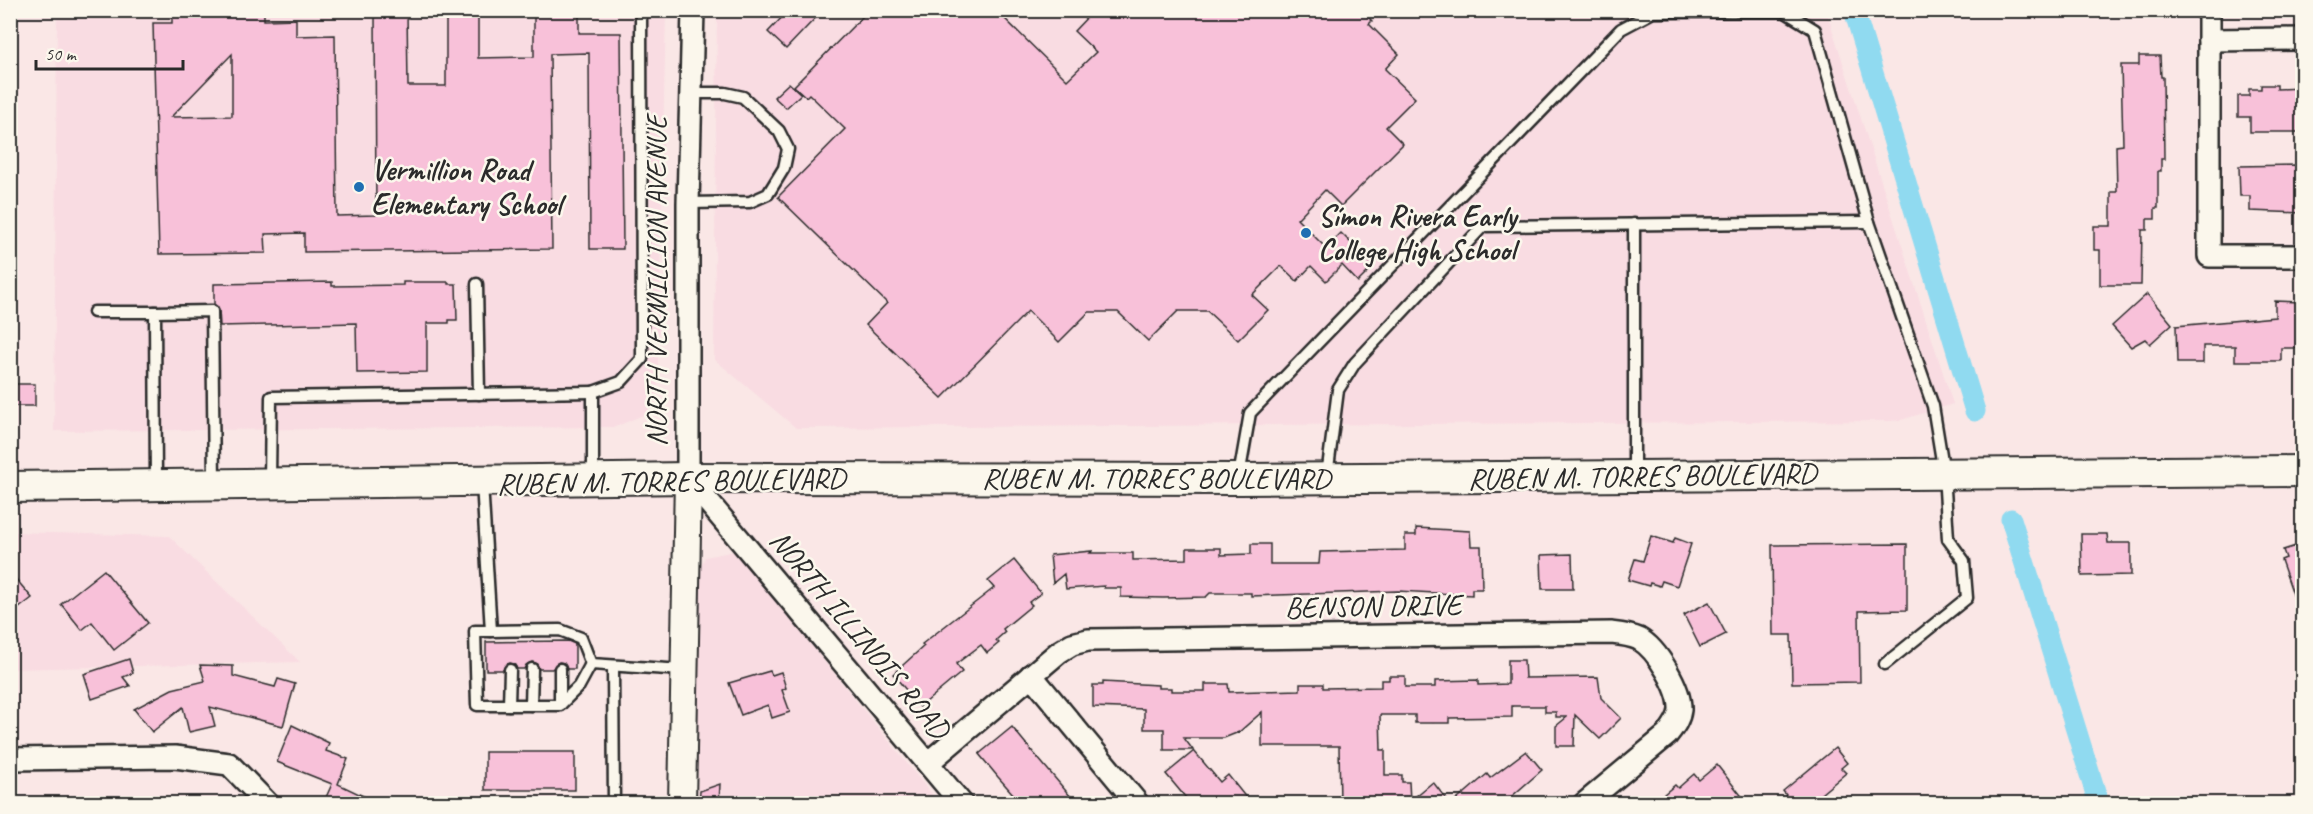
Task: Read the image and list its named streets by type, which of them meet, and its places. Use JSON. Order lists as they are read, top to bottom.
{
  "streets": {
    "main road": ["RUBEN M. TORRES BOULEVARD"],
    "street": ["NORTH VERMILLION AVENUE", "BENSON DRIVE", "NORTH ILLINOIS ROAD"]
  },
  "crossings": [
    ["NORTH VERMILLION AVENUE", "RUBEN M. TORRES BOULEVARD"],
    ["NORTH VERMILLION AVENUE", "NORTH ILLINOIS ROAD"],
    ["RUBEN M. TORRES BOULEVARD", "NORTH ILLINOIS ROAD"],
    ["BENSON DRIVE", "NORTH ILLINOIS ROAD"]
  ],
  "places": ["Vermillion Road Elementary School", "Símon Rivera Early College High School"],
  "scale_bar": "50 m"
}
